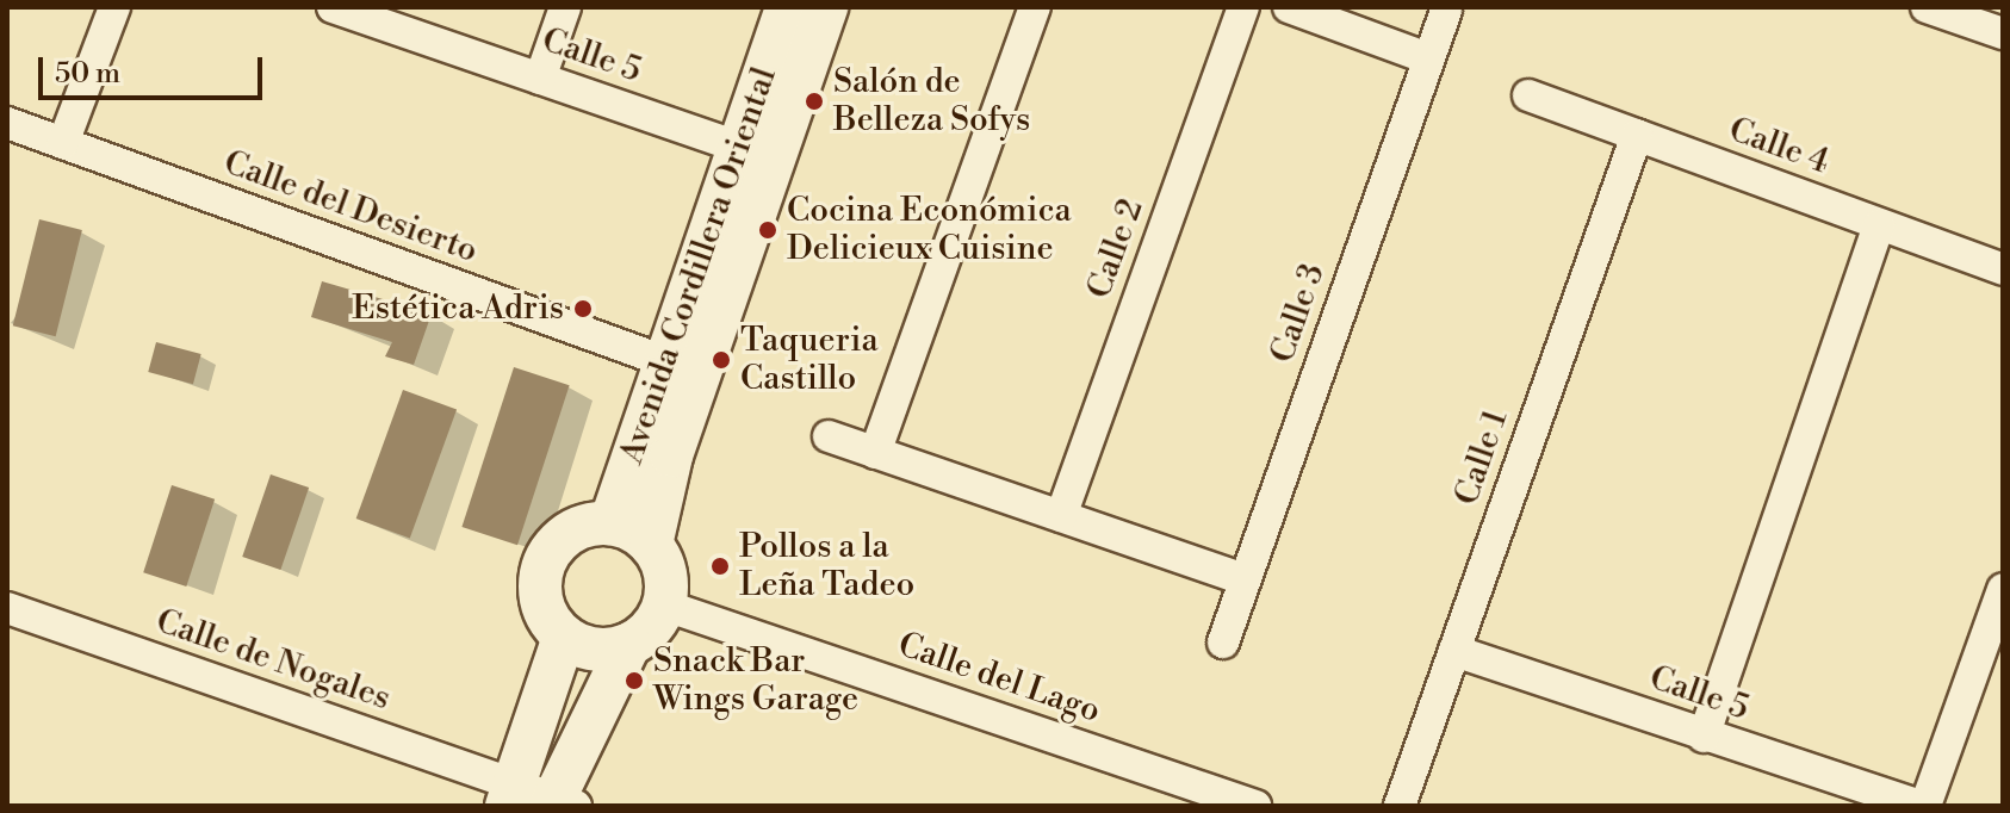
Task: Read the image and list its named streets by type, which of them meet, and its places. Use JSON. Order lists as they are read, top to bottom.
{
  "streets": {
    "street": [
      "Calle 5",
      "Calle 4",
      "Calle del Desierto",
      "Calle 2",
      "Avenida Cordillera Oriental",
      "Calle 3",
      "Calle 1",
      "Calle de Nogales",
      "Calle del Lago"
    ]
  },
  "crossings": [
    ["Calle 5", "Avenida Cordillera Oriental"],
    ["Calle 5", "Calle 1"],
    ["Calle 4", "Calle 1"],
    ["Calle del Desierto", "Avenida Cordillera Oriental"],
    ["Avenida Cordillera Oriental", "Calle del Lago"]
  ],
  "places": [
    "Salón de Belleza Sofys",
    "Cocina Económica Delicieux Cuisine",
    "Estética Adris",
    "Taqueria Castillo",
    "Pollos a la Leña Tadeo",
    "Snack Bar Wings Garage"
  ],
  "scale_bar": "50 m"
}
